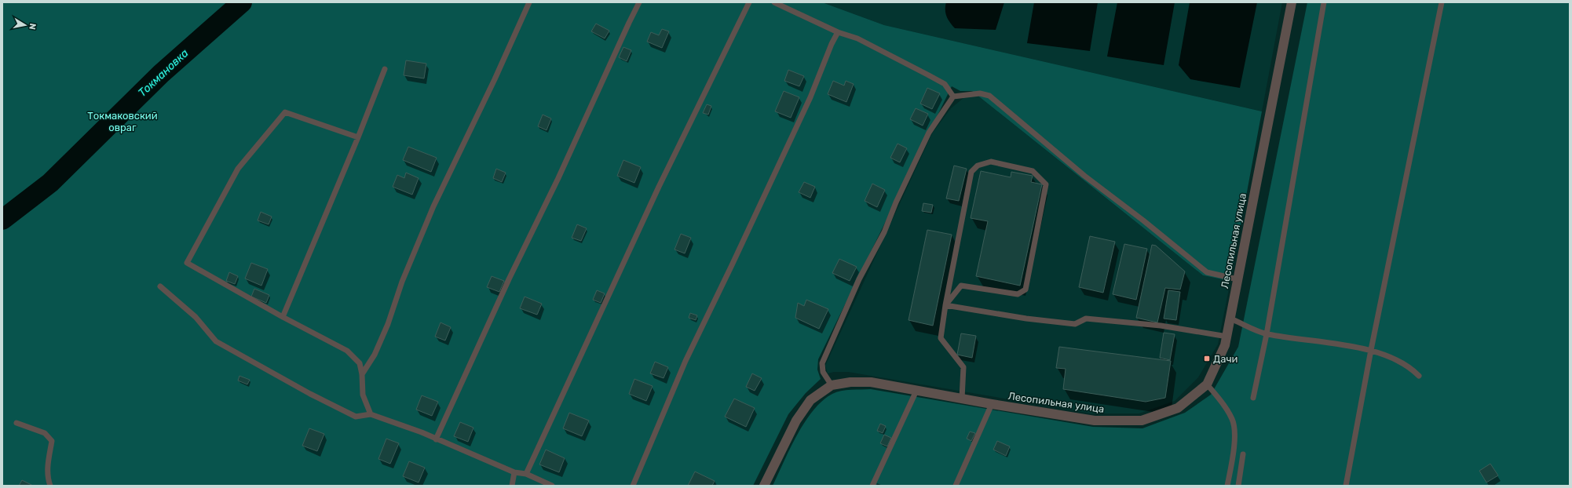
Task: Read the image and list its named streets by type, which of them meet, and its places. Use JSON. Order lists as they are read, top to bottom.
{
  "streets": {
    "street": ["Лесопильная улица"]
  },
  "water": ["Токмановка"],
  "parks": ["Токмаковский овраг"],
  "places": {
    "transit": ["Дачи"]
  },
  "north": "right"
}
